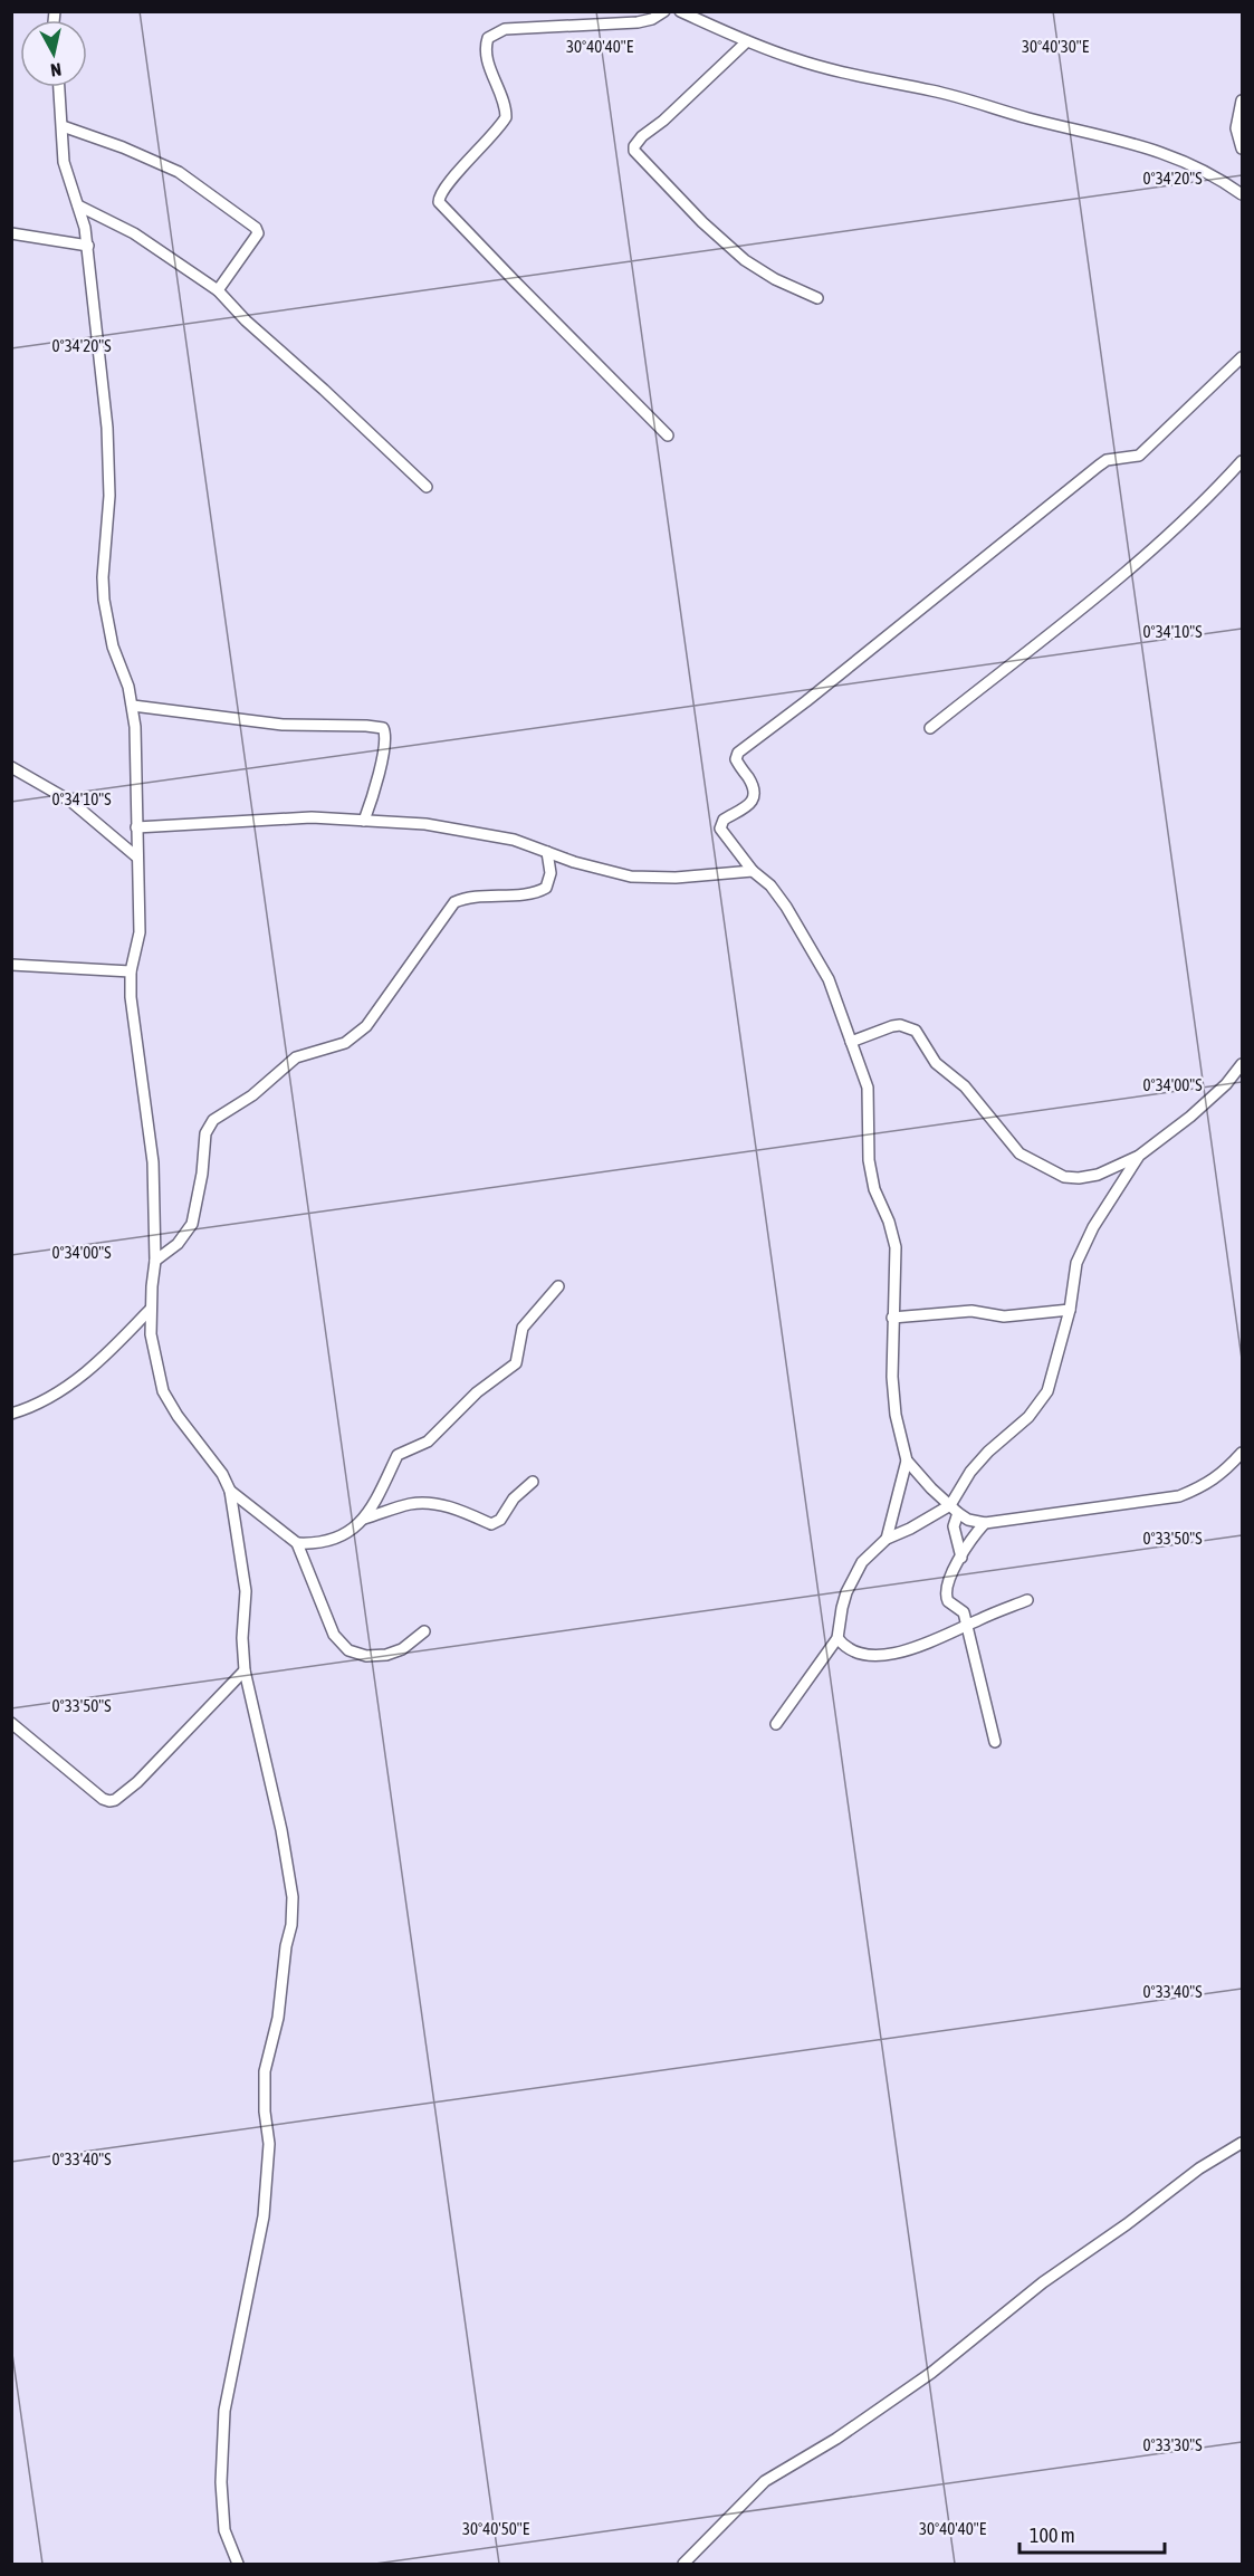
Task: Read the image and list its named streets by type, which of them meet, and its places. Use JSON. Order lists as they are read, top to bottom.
{
  "scale_bar": "100 m",
  "north": "bottom",
  "coordinates": [
    "30°40'40\"E",
    "30°40'30\"E",
    "0°34'20\"S",
    "0°34'10\"S",
    "0°34'00\"S",
    "0°33'50\"S",
    "0°33'40\"S",
    "0°33'30\"S",
    "30°40'50\"E"
  ]
}
